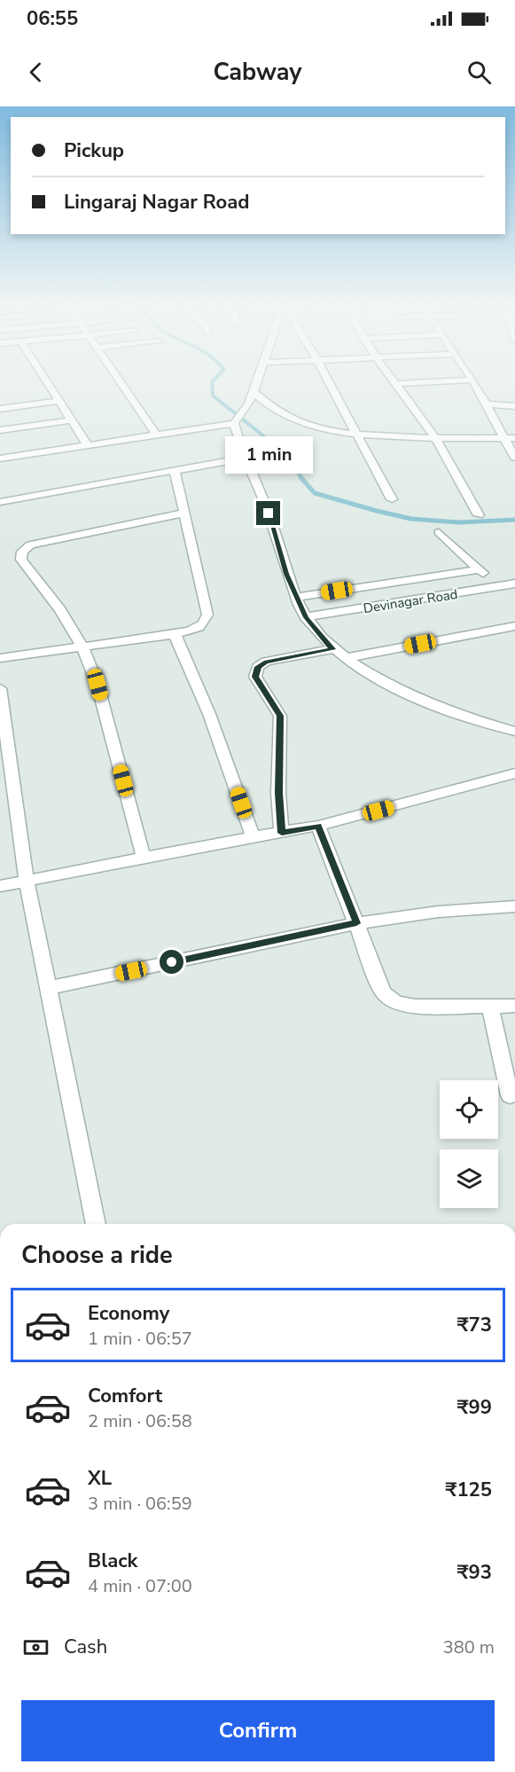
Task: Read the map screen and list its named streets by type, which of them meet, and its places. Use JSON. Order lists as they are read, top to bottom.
{
  "streets": {
    "street": ["Devinagar Road"]
  },
  "page": {
    "status": "06:55",
    "header": "Cabway",
    "banner": ["Pickup", "Lingaraj Nagar Road"],
    "bubble": "1 min",
    "heading": "Choose a ride",
    "list": [
      {
        "name": "Economy",
        "note": "1 min · 06:57",
        "value": "₹73"
      },
      {
        "name": "Comfort",
        "note": "2 min · 06:58",
        "value": "₹99"
      },
      {
        "name": "XL",
        "note": "3 min · 06:59",
        "value": "₹125"
      },
      {
        "name": "Black",
        "note": "4 min · 07:00",
        "value": "₹93"
      }
    ],
    "pay": ["Cash", "380 m"],
    "buttons": "Confirm"
  }
}
